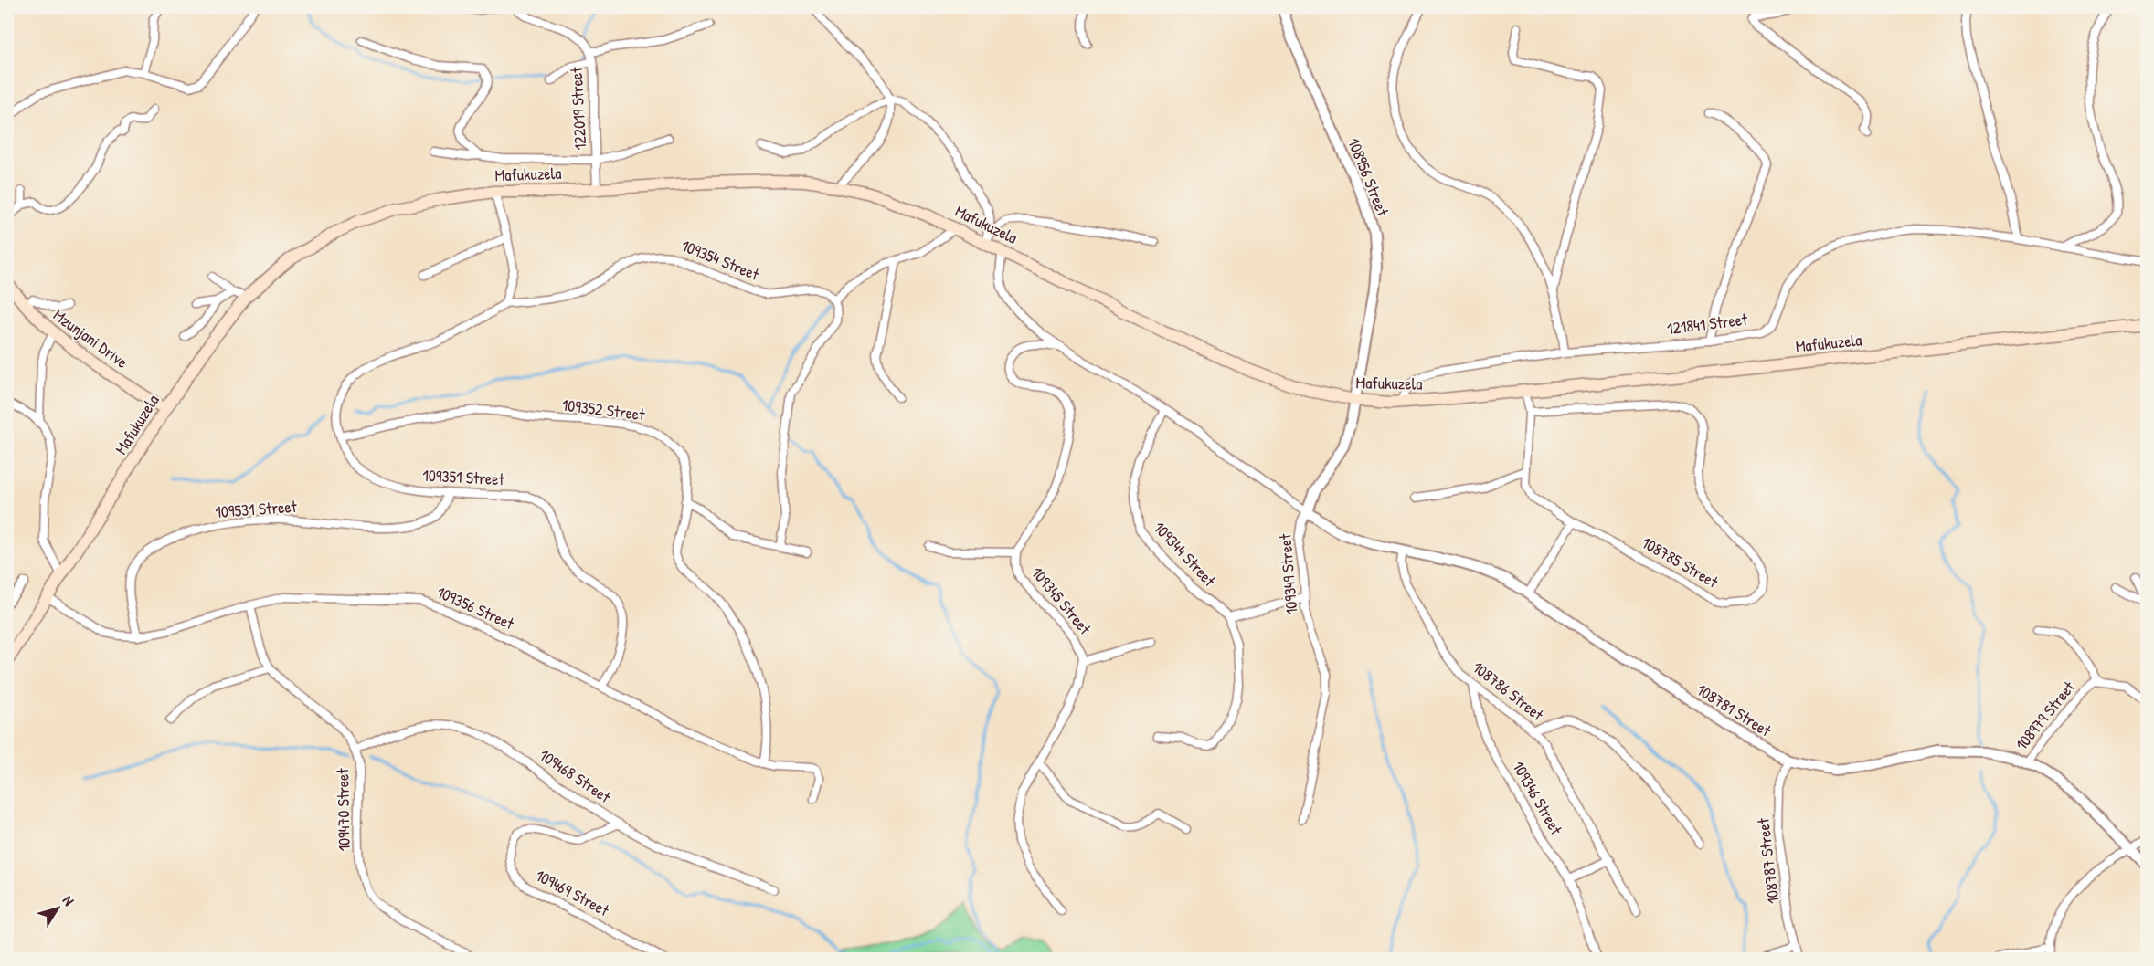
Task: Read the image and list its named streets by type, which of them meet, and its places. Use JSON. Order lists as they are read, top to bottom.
{
  "streets": {
    "main road": ["Mafukuzela", "Mzunjani Drive"],
    "street": [
      "122019 Street",
      "108956 Street",
      "109354 Street",
      "121841 Street",
      "109352 Street",
      "109351 Street",
      "109531 Street",
      "109344 Street",
      "108785 Street",
      "109349 Street",
      "109345 Street",
      "109356 Street",
      "108786 Street",
      "108781 Street",
      "108979 Street",
      "109468 Street",
      "109346 Street",
      "109470 Street",
      "108787 Street",
      "109469 Street"
    ]
  },
  "crossings": [
    ["122019 Street", "Mafukuzela"],
    ["Mafukuzela", "108956 Street"],
    ["Mafukuzela", "121841 Street"],
    ["Mafukuzela", "Mzunjani Drive"],
    ["Mafukuzela", "108785 Street"],
    ["Mafukuzela", "109349 Street"],
    ["Mafukuzela", "109356 Street"],
    ["108956 Street", "109349 Street"],
    ["109354 Street", "109351 Street"],
    ["109352 Street", "109351 Street"],
    ["109352 Street", "109356 Street"],
    ["109351 Street", "109531 Street"],
    ["109351 Street", "109356 Street"],
    ["109531 Street", "109356 Street"],
    ["109349 Street", "108781 Street"],
    ["109356 Street", "109470 Street"],
    ["108786 Street", "108781 Street"],
    ["108786 Street", "109346 Street"],
    ["108781 Street", "108979 Street"],
    ["108781 Street", "108787 Street"],
    ["109468 Street", "109470 Street"],
    ["109468 Street", "109469 Street"]
  ],
  "north": "top right"
}
